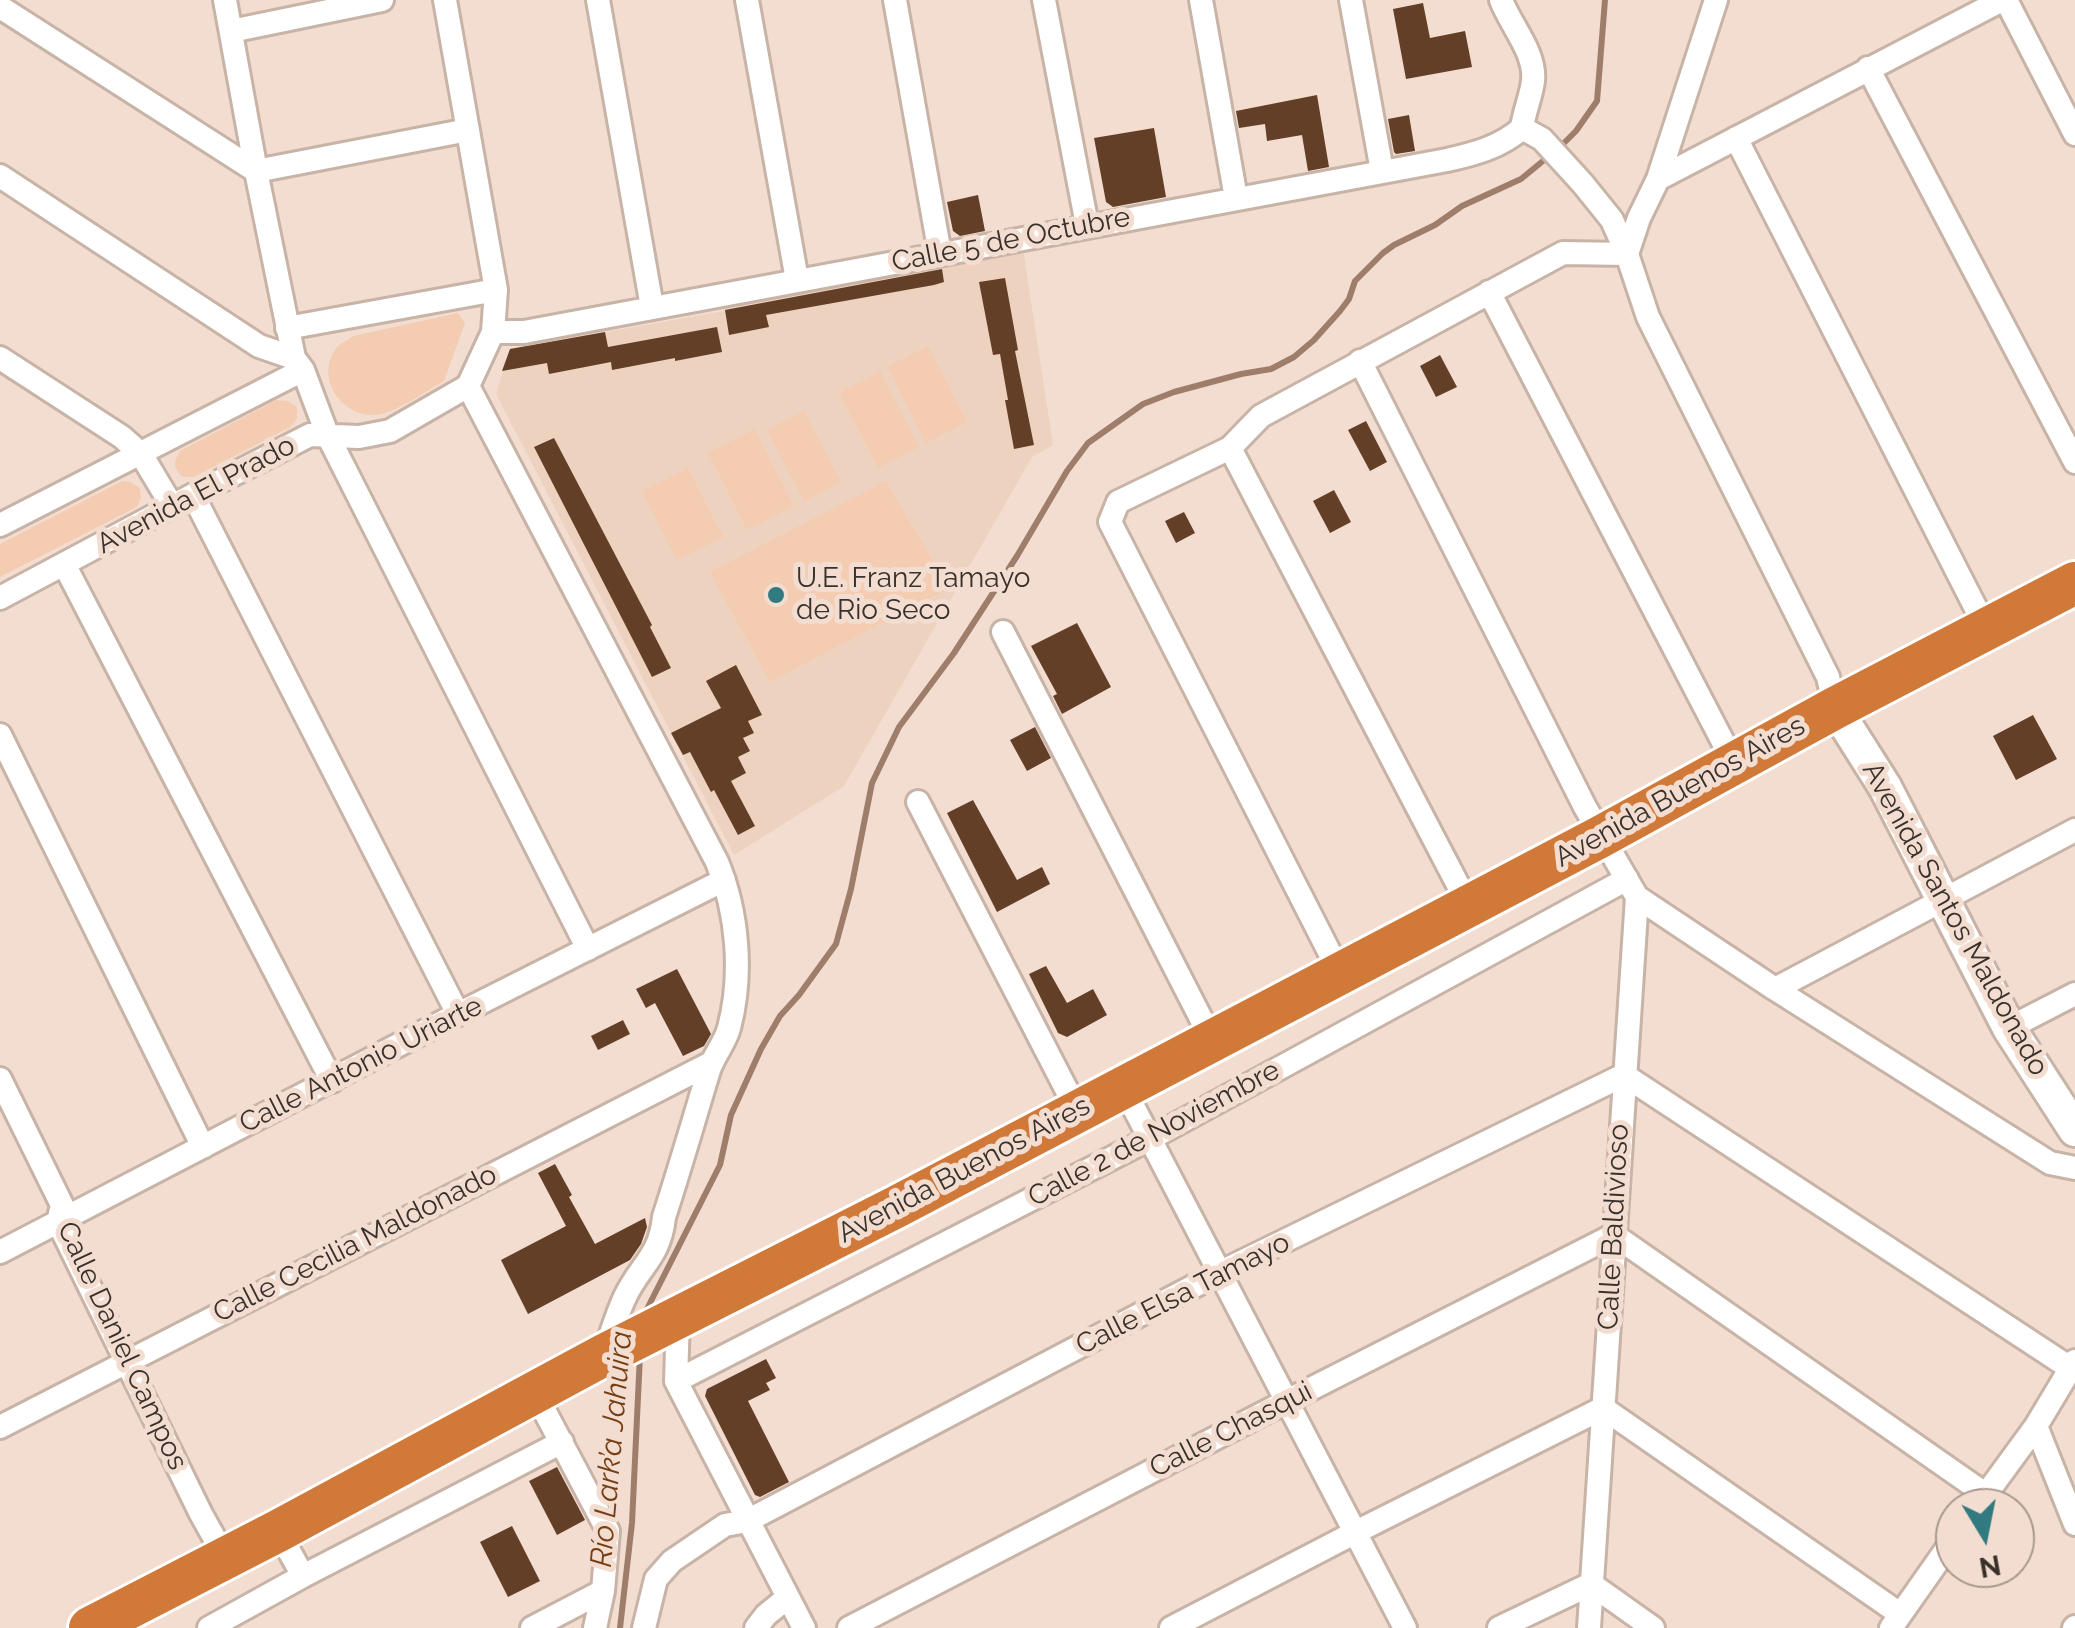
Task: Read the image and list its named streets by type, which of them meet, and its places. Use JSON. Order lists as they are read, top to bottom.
{
  "streets": {
    "highway": ["Avenida Buenos Aires"],
    "street": [
      "Calle 5 de Octubre",
      "Avenida El Prado",
      "Avenida Santos Maldonado",
      "Calle Antonio Uriarte",
      "Calle 2 de Noviembre",
      "Calle Baldivioso",
      "Calle Cecilia Maldonado",
      "Calle Elsa Tamayo",
      "Calle Daniel Campos",
      "Calle Chasqui"
    ]
  },
  "crossings": [
    ["Avenida Buenos Aires", "Avenida Santos Maldonado"],
    ["Avenida Buenos Aires", "Calle Daniel Campos"],
    ["Calle Antonio Uriarte", "Calle Daniel Campos"],
    ["Calle 2 de Noviembre", "Calle Baldivioso"],
    ["Calle Baldivioso", "Calle Elsa Tamayo"],
    ["Calle Baldivioso", "Calle Chasqui"],
    ["Calle Cecilia Maldonado", "Calle Daniel Campos"]
  ],
  "water": ["Río Lark’a Jahuira"],
  "places": ["U.E. Franz Tamayo de Rio Seco"],
  "north": "bottom"
}
